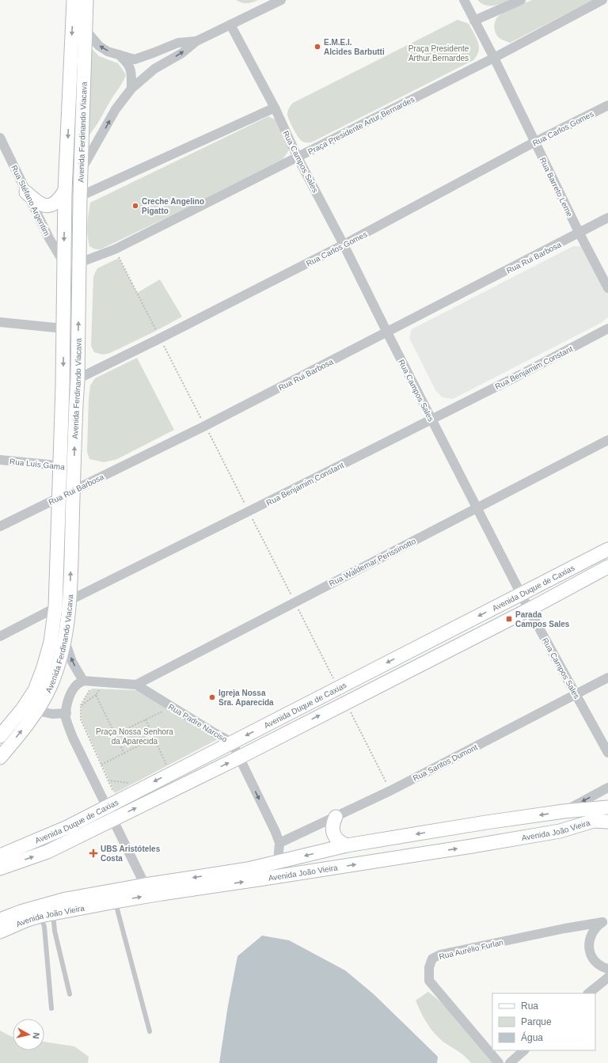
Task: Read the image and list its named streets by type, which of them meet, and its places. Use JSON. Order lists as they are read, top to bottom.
{
  "streets": {
    "street": [
      "Praça Presidente Artur Bernardes",
      "Rua Carlos Gomes",
      "Avenida Ferdinando Viacava",
      "Rua Campos Sales",
      "Rua Barreto Leme",
      "Rua Stéfano Argentim",
      "Rua Rui Barbosa",
      "Rua Benjamim Constant",
      "Rua Luís Gama",
      "Rua Waldemar Perissinotto",
      "Avenida Duque de Caxias",
      "Rua Padre Narciso",
      "Rua Santos Dumont",
      "Avenida João Vieira",
      "Rua Aurélio Furlan"
    ]
  },
  "crossings": [
    ["Praça Presidente Artur Bernardes", "Avenida Ferdinando Viacava"],
    ["Praça Presidente Artur Bernardes", "Rua Campos Sales"],
    ["Praça Presidente Artur Bernardes", "Rua Barreto Leme"],
    ["Praça Presidente Artur Bernardes", "Rua Stéfano Argentim"],
    ["Rua Carlos Gomes", "Avenida Ferdinando Viacava"],
    ["Rua Carlos Gomes", "Rua Campos Sales"],
    ["Rua Carlos Gomes", "Rua Barreto Leme"],
    ["Avenida Ferdinando Viacava", "Rua Stéfano Argentim"],
    ["Avenida Ferdinando Viacava", "Rua Rui Barbosa"],
    ["Avenida Ferdinando Viacava", "Rua Benjamim Constant"],
    ["Avenida Ferdinando Viacava", "Rua Luís Gama"],
    ["Rua Campos Sales", "Rua Rui Barbosa"],
    ["Rua Campos Sales", "Rua Benjamim Constant"],
    ["Rua Campos Sales", "Rua Waldemar Perissinotto"],
    ["Rua Campos Sales", "Avenida Duque de Caxias"],
    ["Rua Campos Sales", "Rua Santos Dumont"],
    ["Rua Barreto Leme", "Rua Rui Barbosa"],
    ["Rua Waldemar Perissinotto", "Rua Padre Narciso"],
    ["Avenida Duque de Caxias", "Rua Padre Narciso"],
    ["Rua Padre Narciso", "Rua Santos Dumont"],
    ["Rua Padre Narciso", "Avenida João Vieira"]
  ],
  "parks": ["Praça Presidente Arthur Bernardes", "Praça Nossa Senhora da Aparecida"],
  "places": {
    "other": ["E.M.E.I. Alcides Barbutti", "Creche Angelino Pigatto", "Igreja Nossa Sra. Aparecida"],
    "transit": ["Parada Campos Sales"],
    "health": ["UBS Aristóteles Costa"]
  },
  "legend": ["Rua", "Parque", "Água"],
  "north": "right"
}
